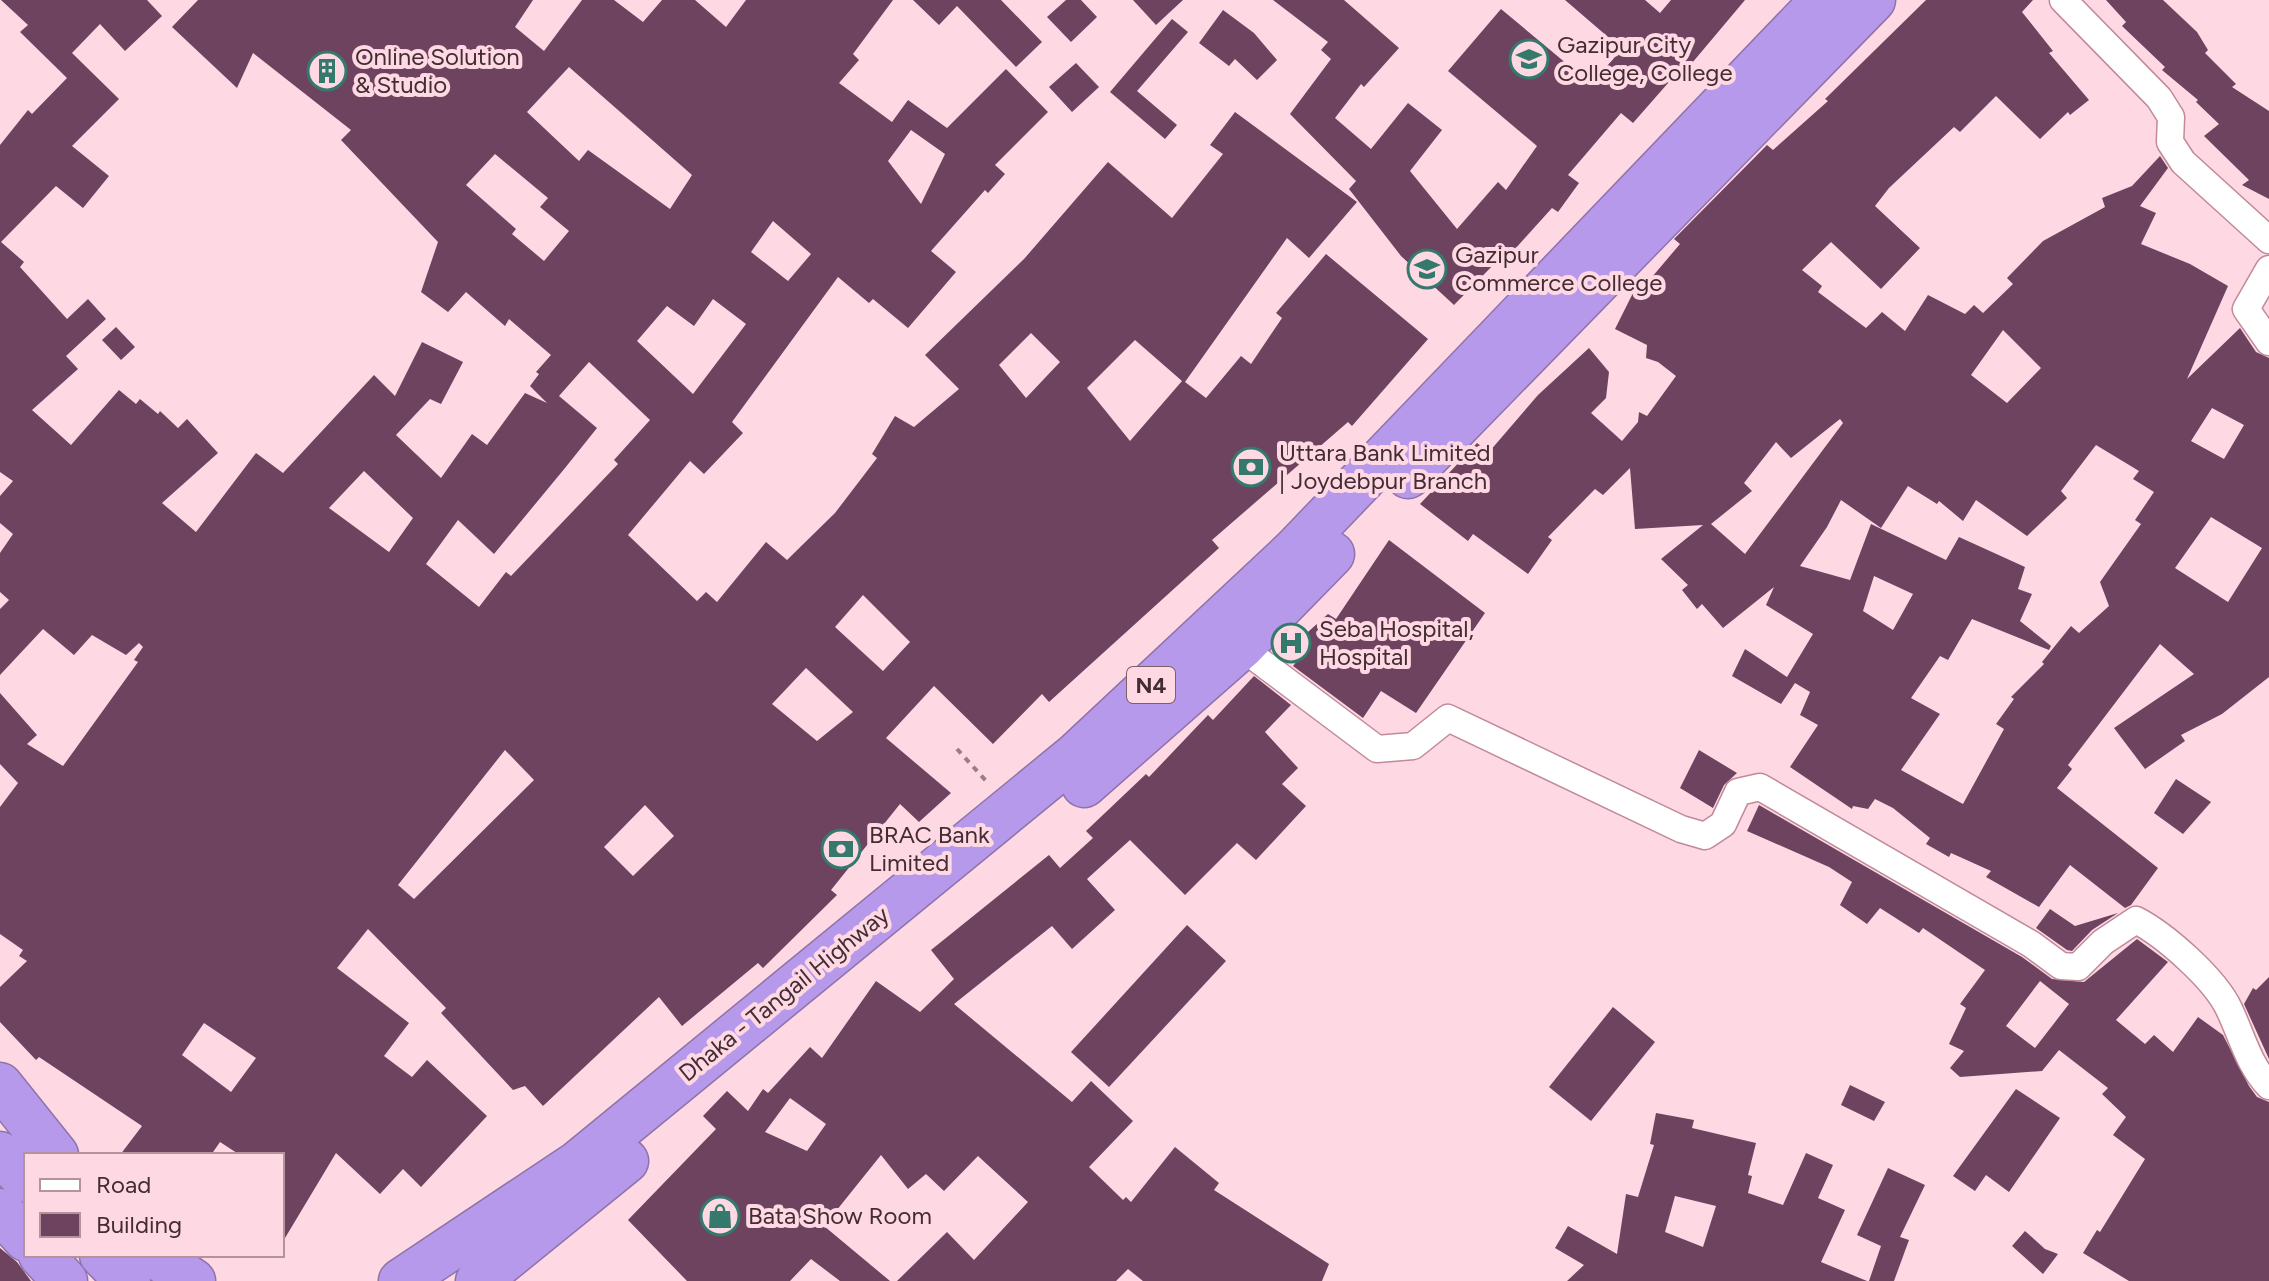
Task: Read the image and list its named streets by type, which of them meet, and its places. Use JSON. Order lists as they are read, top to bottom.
{
  "streets": {
    "highway": ["N4", "Dhaka - Tangail Highway"]
  },
  "places": {
    "school or university": ["Gazipur City College, College", "Gazipur Commerce College"],
    "building": ["Online Solution & Studio"],
    "bank": ["Uttara Bank Limited | Joydebpur Branch", "BRAC Bank Limited"],
    "hospital": ["Seba Hospital, Hospital"],
    "shop": ["Bata Show Room"]
  },
  "legend": ["Road", "Building"]
}
